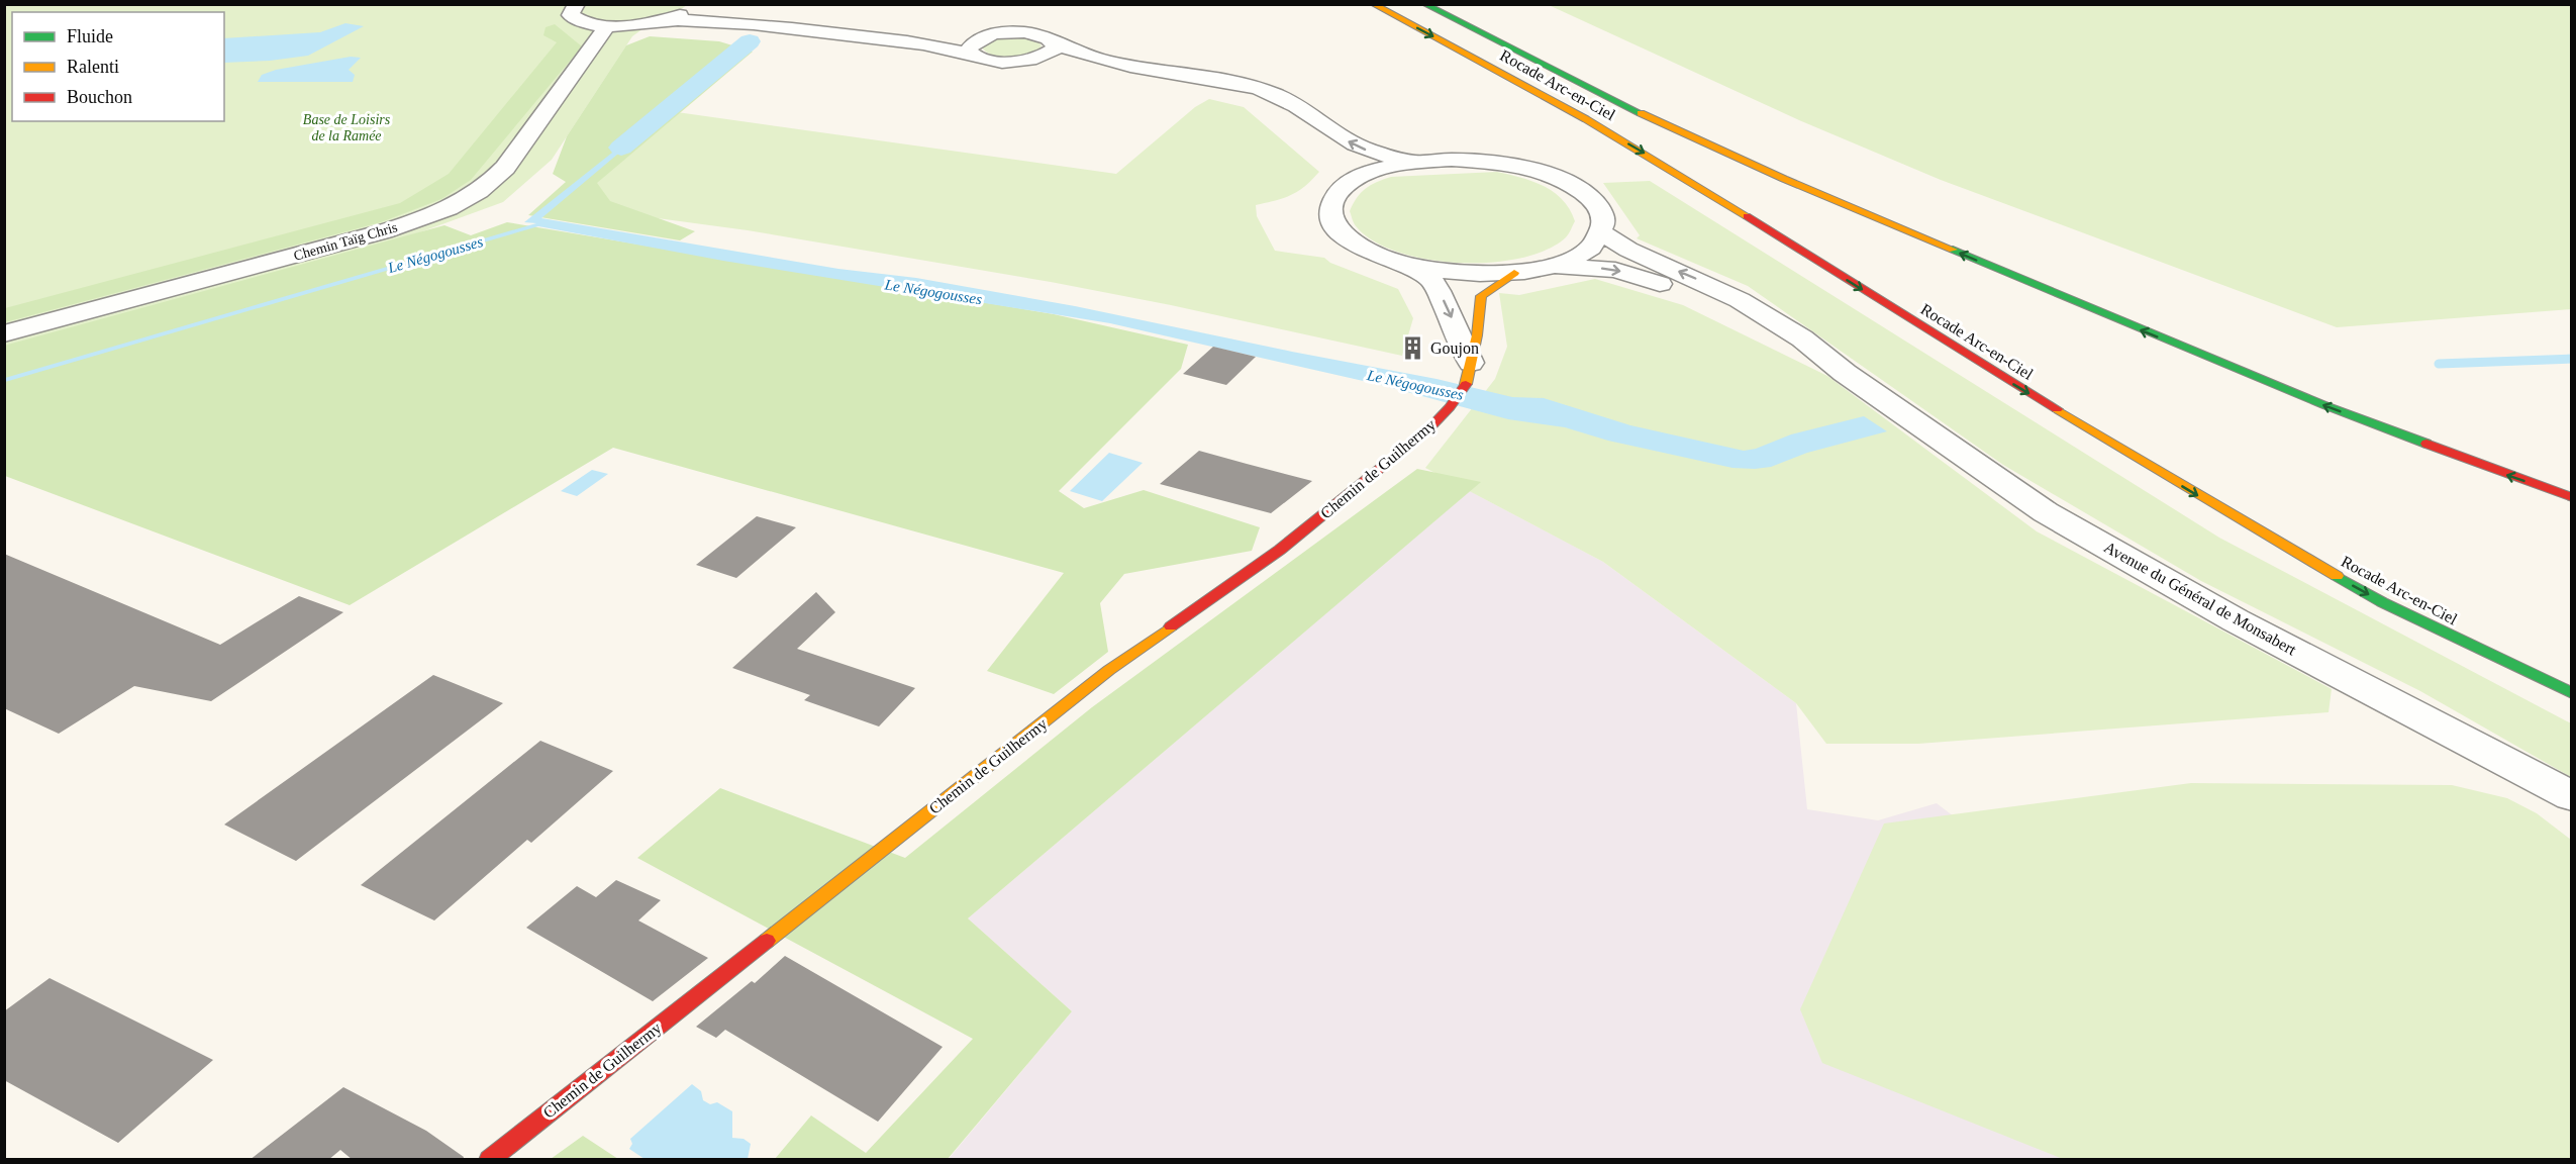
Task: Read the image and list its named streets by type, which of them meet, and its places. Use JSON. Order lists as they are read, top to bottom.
{
  "streets": {
    "main road": ["Rocade Arc-en-Ciel", "Chemin de Guilhermy"],
    "street": ["Chemin Taïg Chris", "Avenue du Général de Monsabert"]
  },
  "water": ["Le Négogousses"],
  "parks": ["Base de Loisirs de la Ramée"],
  "places": {
    "building": ["Goujon"]
  },
  "legend": ["Fluide", "Ralenti", "Bouchon"]
}
